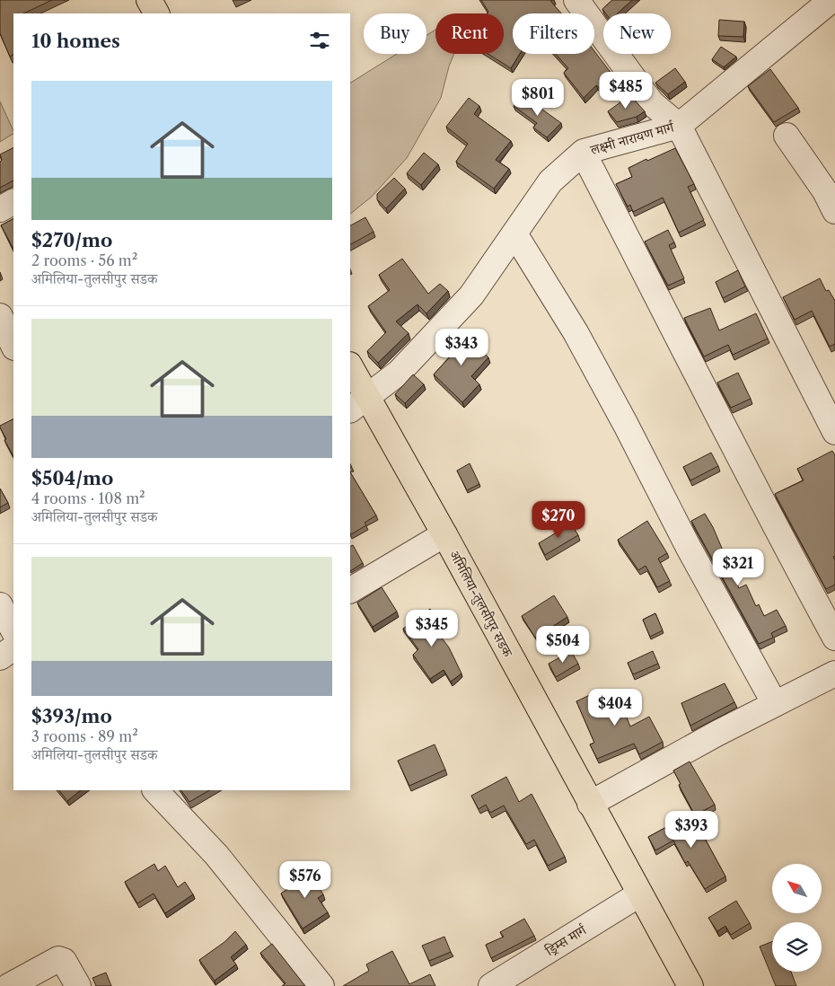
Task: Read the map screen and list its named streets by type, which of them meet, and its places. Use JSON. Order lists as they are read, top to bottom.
{
  "streets": {
    "main road": ["अमिलिया-तुलसीपुर सडक"],
    "street": ["लक्ष्मी नारायण मार्ग", "ड्रिम्स मार्ग"]
  },
  "crossings": [
    ["लक्ष्मी नारायण मार्ग", "अमिलिया-तुलसीपुर सडक"],
    ["अमिलिया-तुलसीपुर सडक", "ड्रिम्स मार्ग"]
  ],
  "north": "top left",
  "page": {
    "chip": [
      "Buy",
      "Rent",
      "Filters",
      "New"
    ],
    "heading": "10 homes",
    "list": [
      {
        "name": "$270/mo",
        "note": "2 rooms · 56 m² · अमिलिया-तुलसीपुर सडक"
      },
      {
        "name": "$504/mo",
        "note": "4 rooms · 108 m² · अमिलिया-तुलसीपुर सडक"
      },
      {
        "name": "$393/mo",
        "note": "3 rooms · 89 m² · अमिलिया-तुलसीपुर सडक"
      }
    ],
    "price": [
      "$485",
      "$801",
      "$343",
      "$270",
      "$321",
      "$345",
      "$504",
      "$404",
      "$393",
      "$576"
    ]
  }
}
